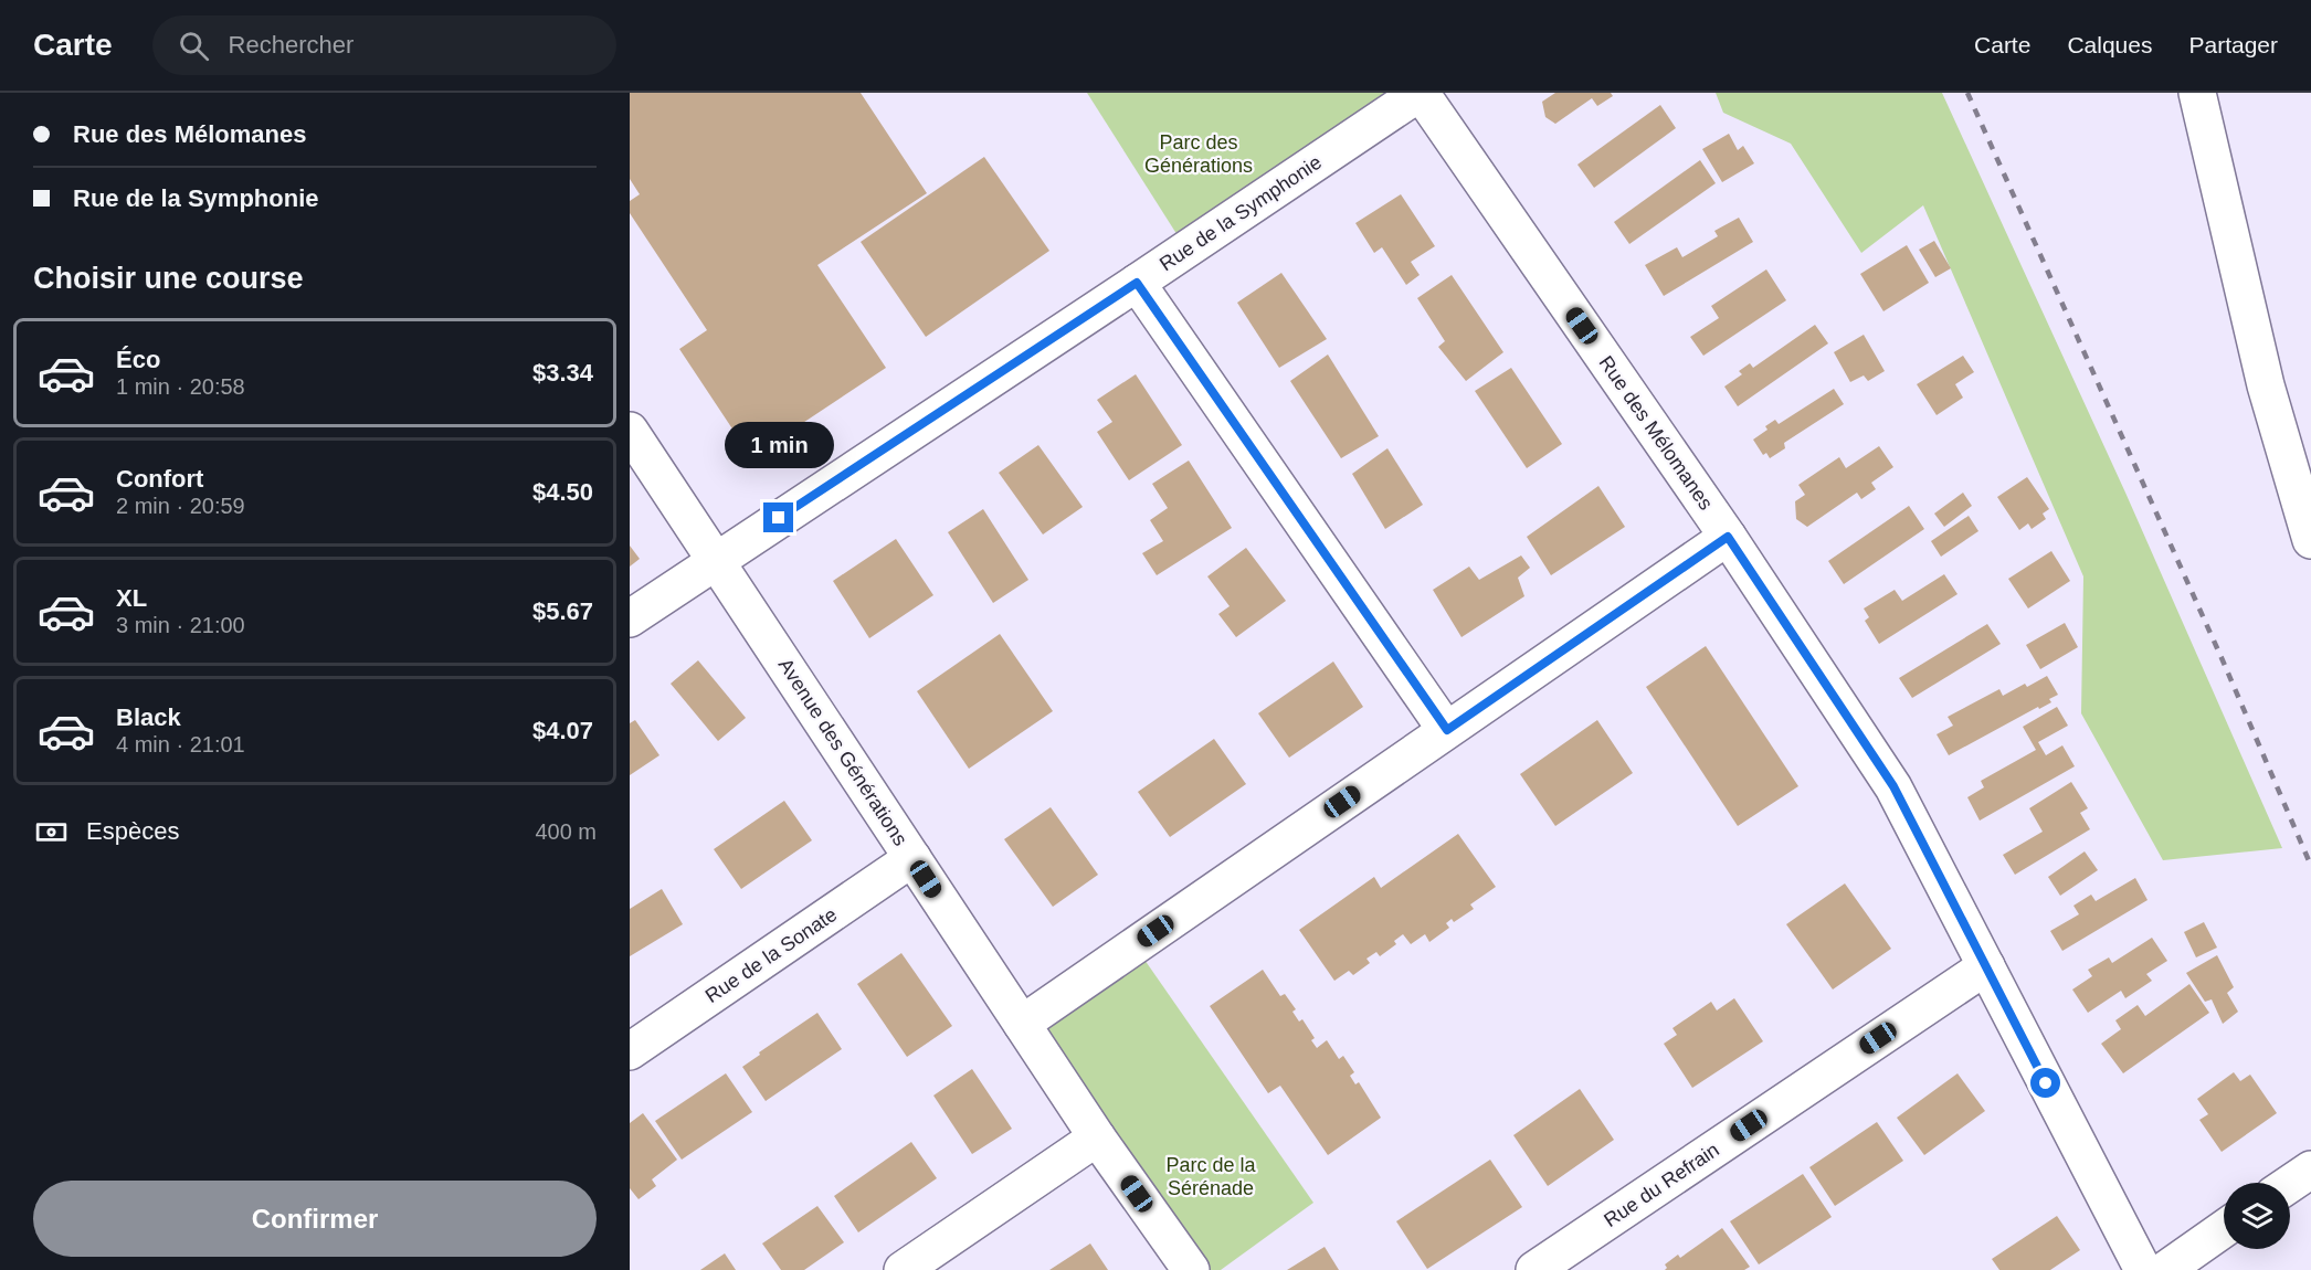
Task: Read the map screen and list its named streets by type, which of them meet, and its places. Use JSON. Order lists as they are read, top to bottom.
{
  "streets": {
    "street": [
      "Rue de la Symphonie",
      "Rue des Mélomanes",
      "Avenue des Générations",
      "Rue de la Sonate",
      "Rue du Refrain"
    ]
  },
  "crossings": [
    ["Rue de la Symphonie", "Rue des Mélomanes"],
    ["Rue de la Symphonie", "Avenue des Générations"],
    ["Rue des Mélomanes", "Rue du Refrain"],
    ["Avenue des Générations", "Rue de la Sonate"]
  ],
  "parks": ["Parc des Générations", "Parc de la Sérénade"],
  "page": {
    "header": "Carte",
    "search": "Rechercher",
    "nav": ["Carte", "Calques", "Partager"],
    "banner": ["Rue des Mélomanes", "Rue de la Symphonie"],
    "heading": "Choisir une course",
    "list": [
      {
        "name": "Éco",
        "note": "1 min · 20:58",
        "value": "$3.34"
      },
      {
        "name": "Confort",
        "note": "2 min · 20:59",
        "value": "$4.50"
      },
      {
        "name": "XL",
        "note": "3 min · 21:00",
        "value": "$5.67"
      },
      {
        "name": "Black",
        "note": "4 min · 21:01",
        "value": "$4.07"
      }
    ],
    "bubble": "1 min",
    "pay": ["Espèces", "400 m"],
    "buttons": "Confirmer"
  }
}
